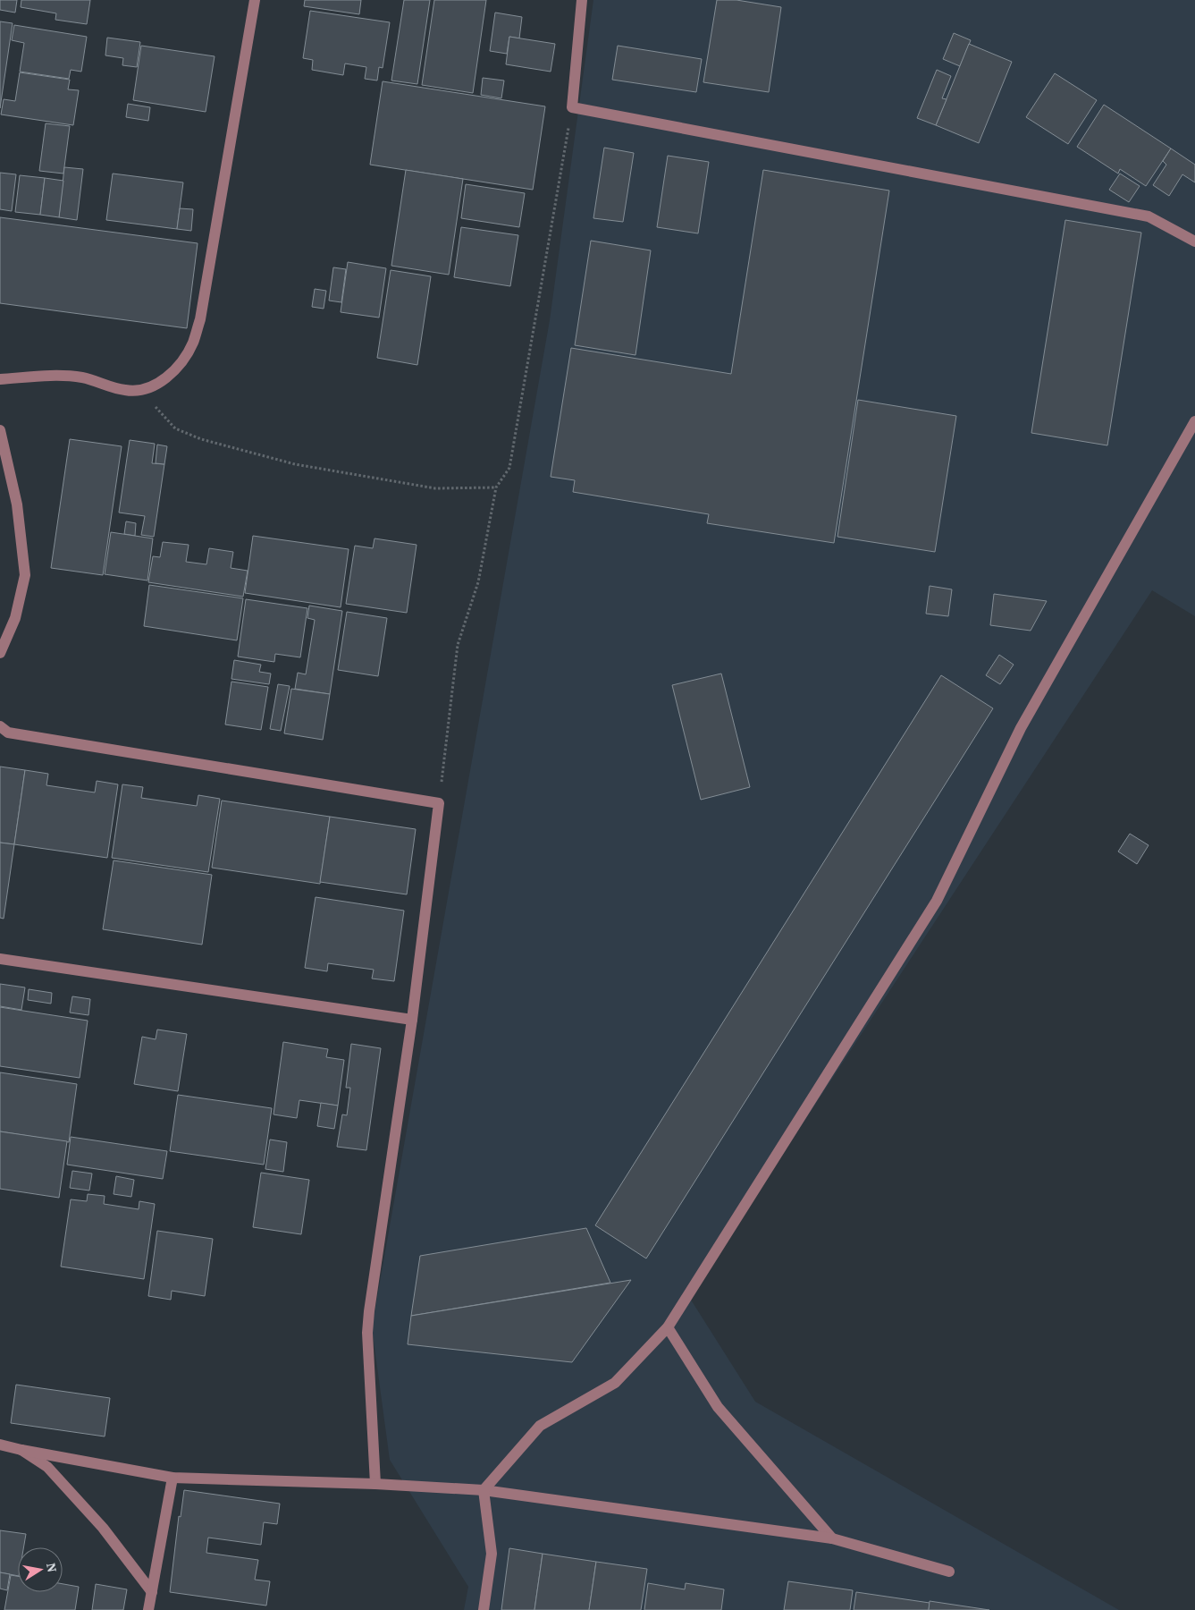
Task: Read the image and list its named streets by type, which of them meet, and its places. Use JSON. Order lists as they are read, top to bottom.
{
  "north": "right"
}
